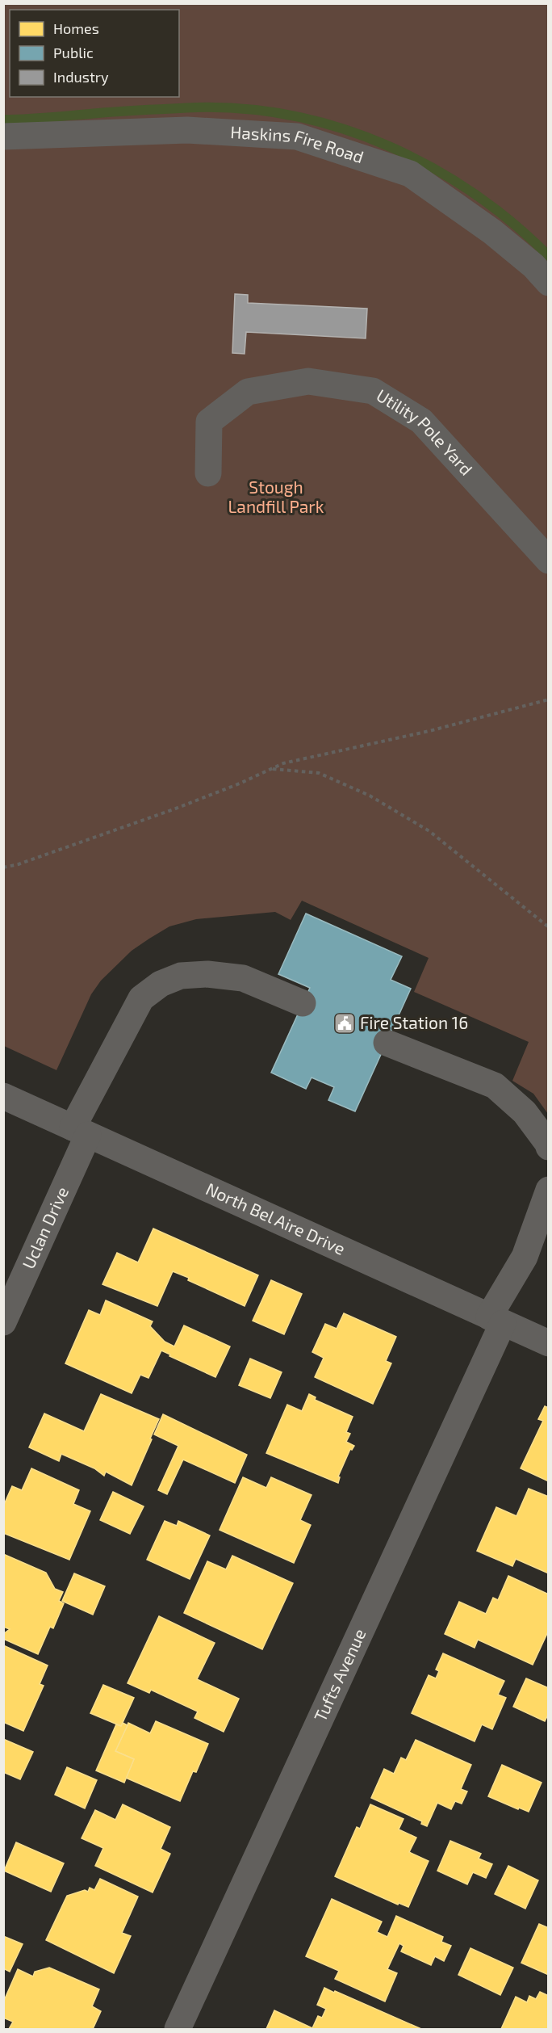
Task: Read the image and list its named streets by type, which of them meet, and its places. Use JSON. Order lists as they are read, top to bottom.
{
  "streets": {
    "street": [
      "Haskins Fire Road",
      "Utility Pole Yard",
      "North Bel Aire Drive",
      "Uclan Drive",
      "Tufts Avenue"
    ]
  },
  "crossings": [
    ["North Bel Aire Drive", "Uclan Drive"],
    ["North Bel Aire Drive", "Tufts Avenue"]
  ],
  "parks": ["Stough Landfill Park"],
  "places": {
    "public building": ["Fire Station 16"]
  },
  "legend": ["Homes", "Public", "Industry"]
}
